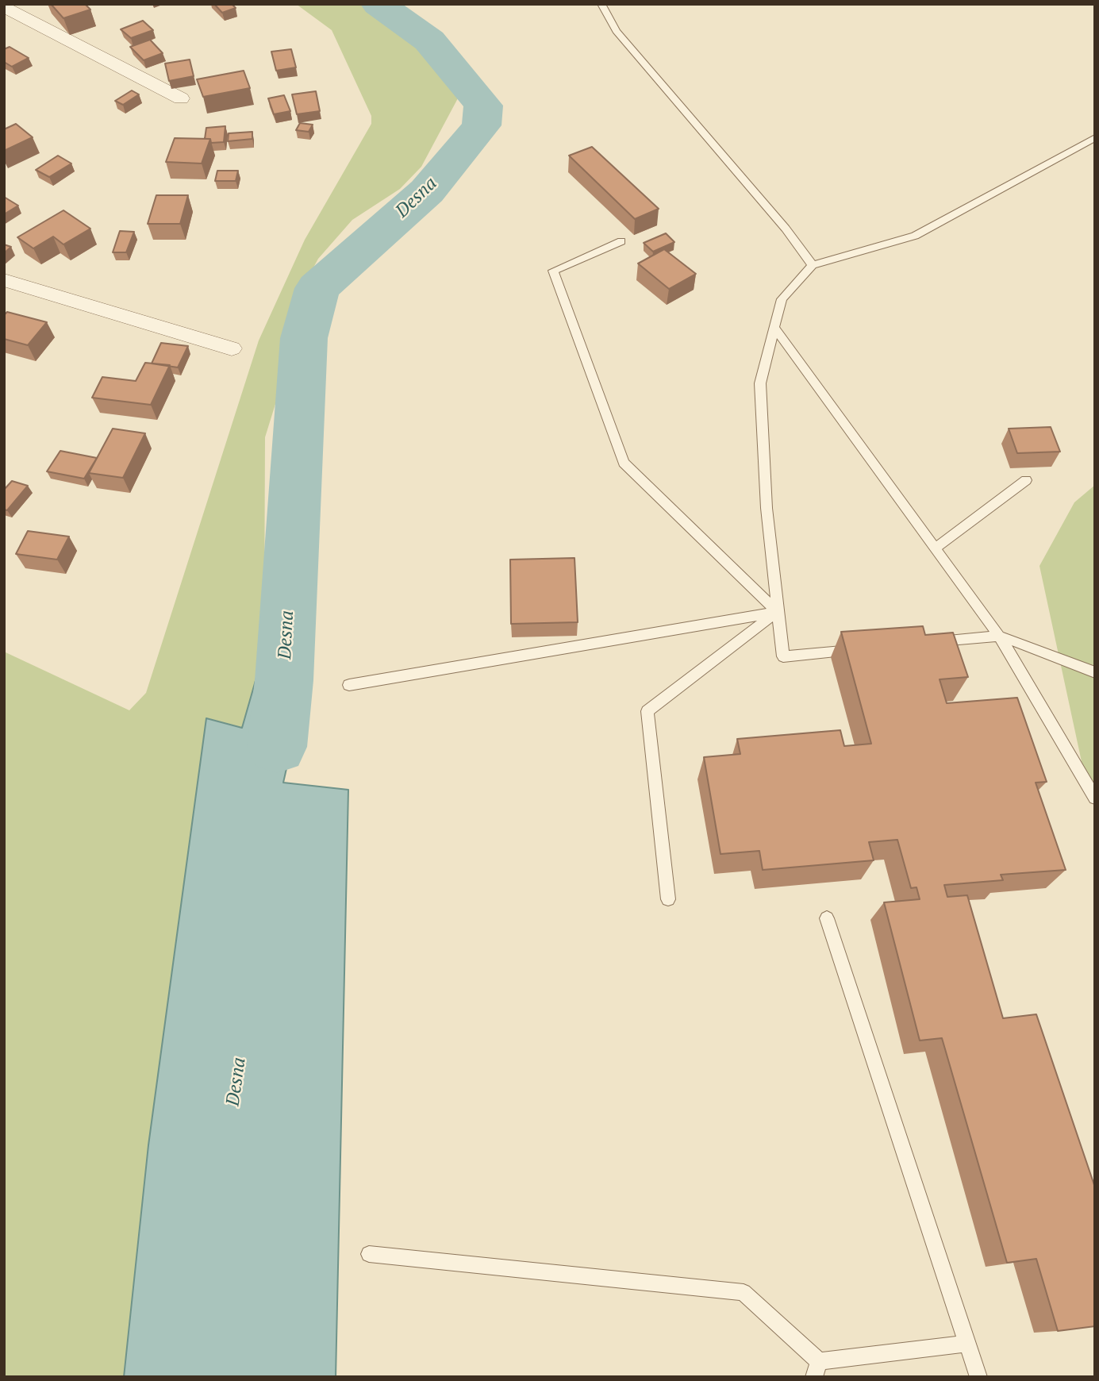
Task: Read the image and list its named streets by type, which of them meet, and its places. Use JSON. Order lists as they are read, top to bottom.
{
  "water": ["Desna"]
}
